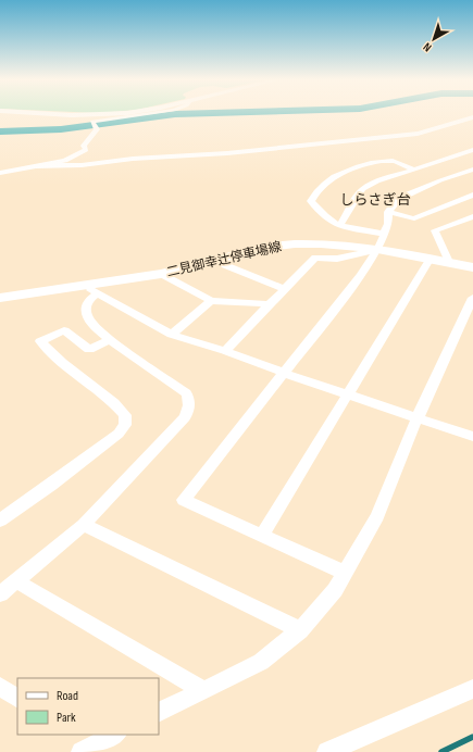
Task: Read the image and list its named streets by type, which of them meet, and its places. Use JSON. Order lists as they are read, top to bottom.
{
  "streets": {
    "street": ["二見御幸辻停車場線"]
  },
  "districts": ["しらさぎ台"],
  "legend": ["Road", "Park"],
  "north": "bottom left"
}
